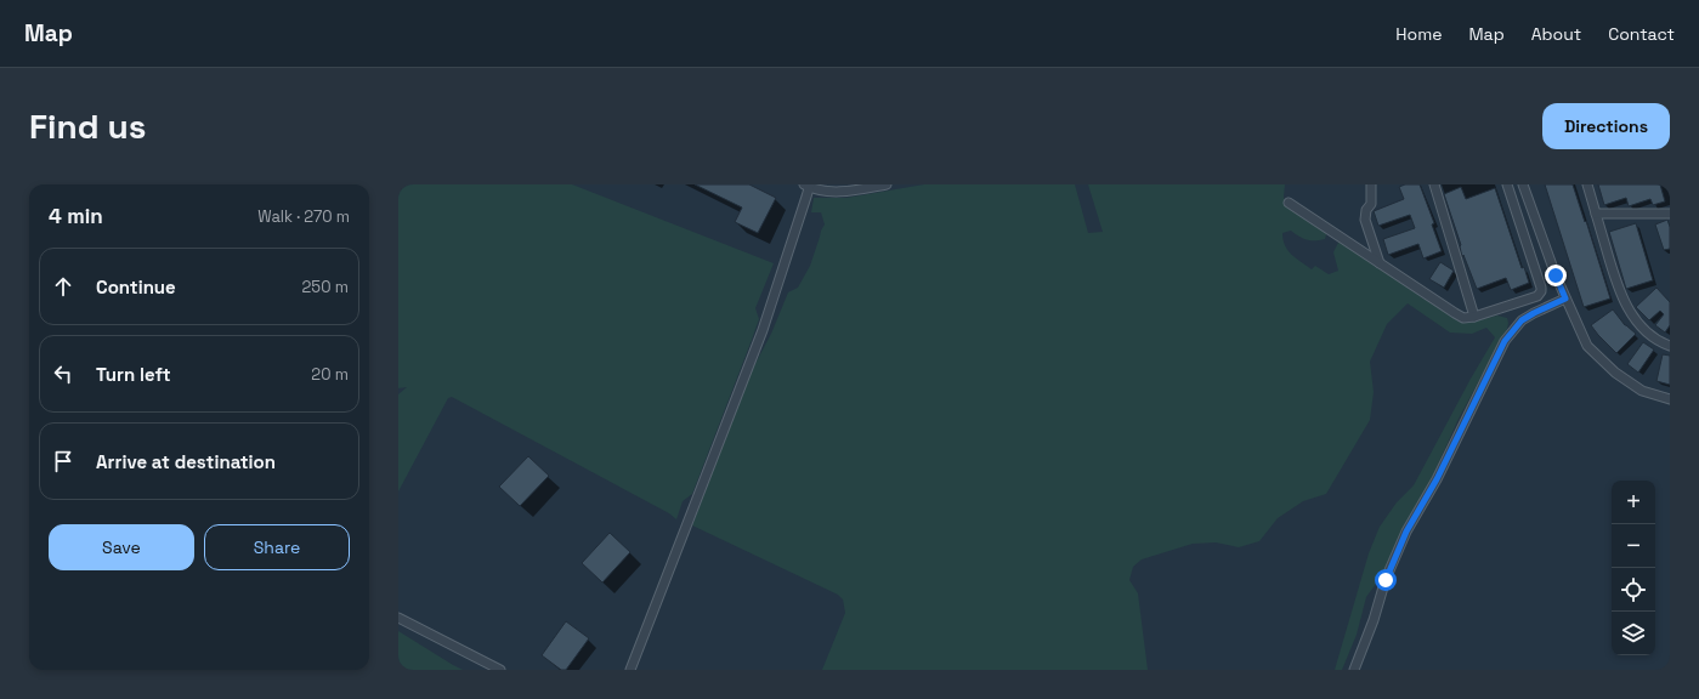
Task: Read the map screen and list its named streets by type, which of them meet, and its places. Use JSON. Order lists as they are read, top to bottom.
{
  "page": {
    "header": "Map",
    "nav": [
      "Home",
      "Map",
      "About",
      "Contact"
    ],
    "buttons": [
      "Directions",
      ["Save", "Share"]
    ],
    "title": "Find us",
    "heading": ["4 min", "Walk · 270 m"],
    "list": [
      ["Continue", "250 m"],
      ["Turn left", "20 m"],
      "Arrive at destination"
    ],
    "map_buttons": ["+", "−"]
  }
}
